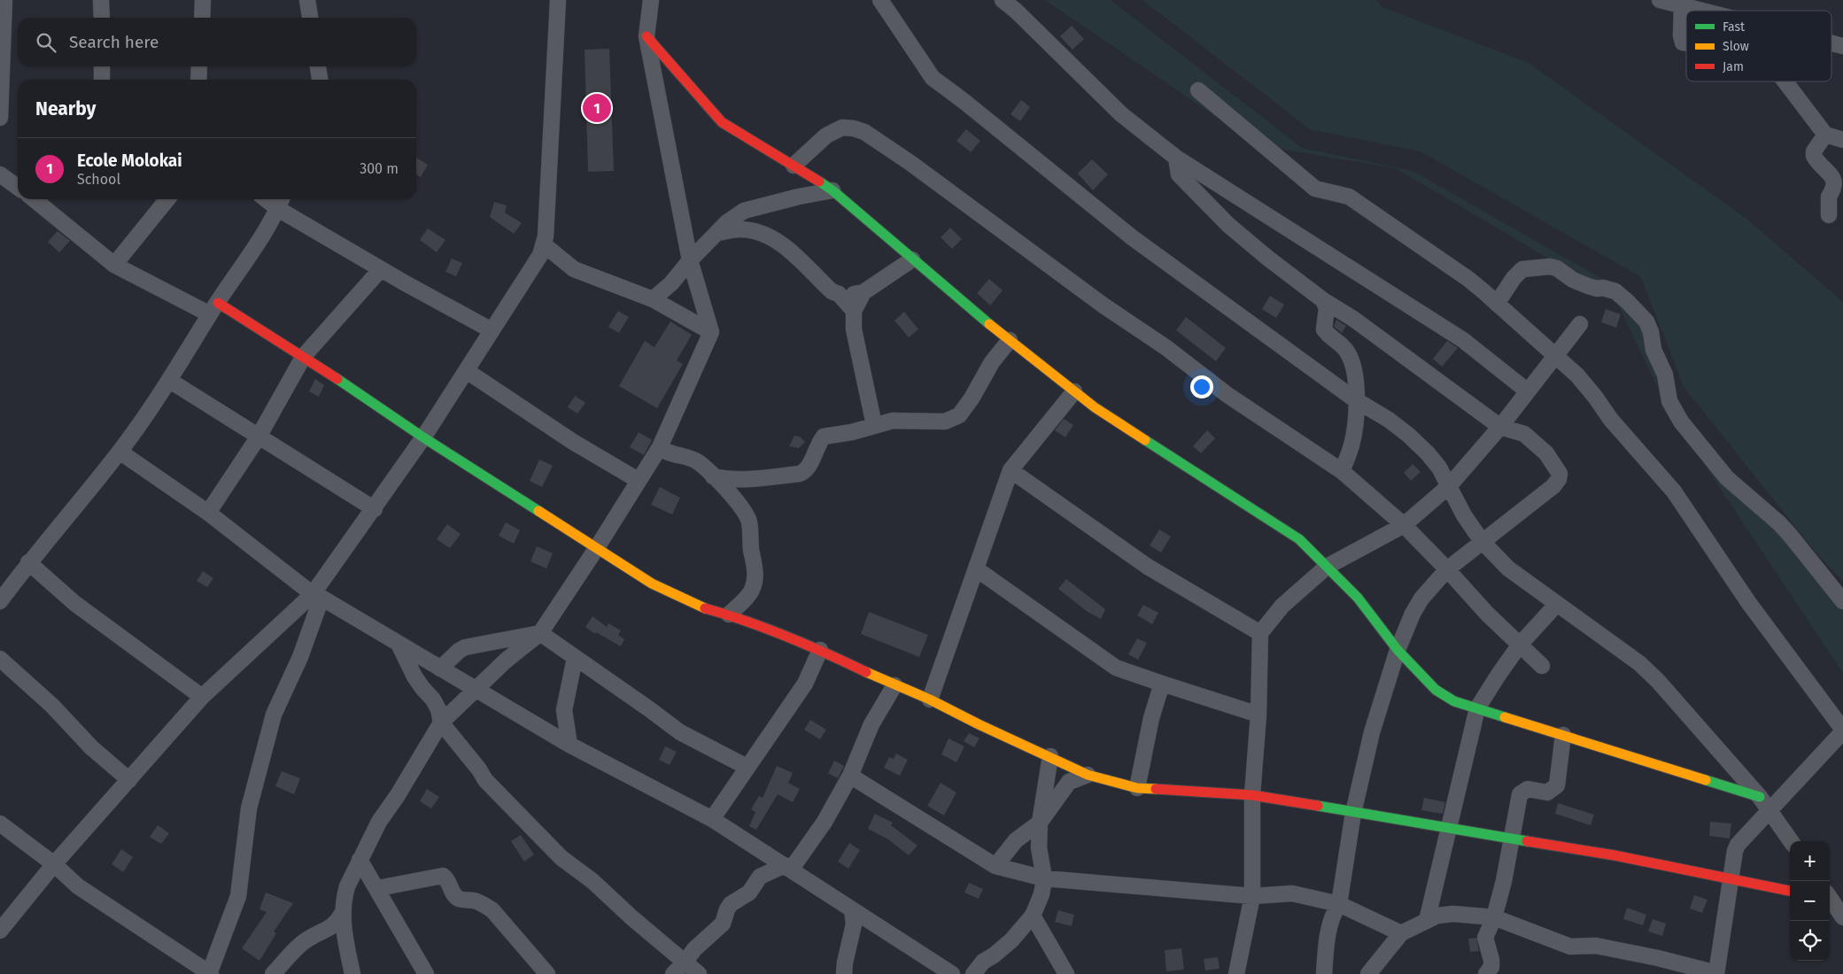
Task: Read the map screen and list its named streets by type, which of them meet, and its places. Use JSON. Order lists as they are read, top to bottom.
{
  "legend": ["Fast", "Slow", "Jam"],
  "page": {
    "search": "Search here",
    "heading": "Nearby",
    "pins": "1",
    "list": [
      {
        "mark": "1",
        "name": "Ecole Molokai",
        "note": "School",
        "value": "300 m"
      }
    ],
    "map_buttons": ["+", "−"]
  }
}
